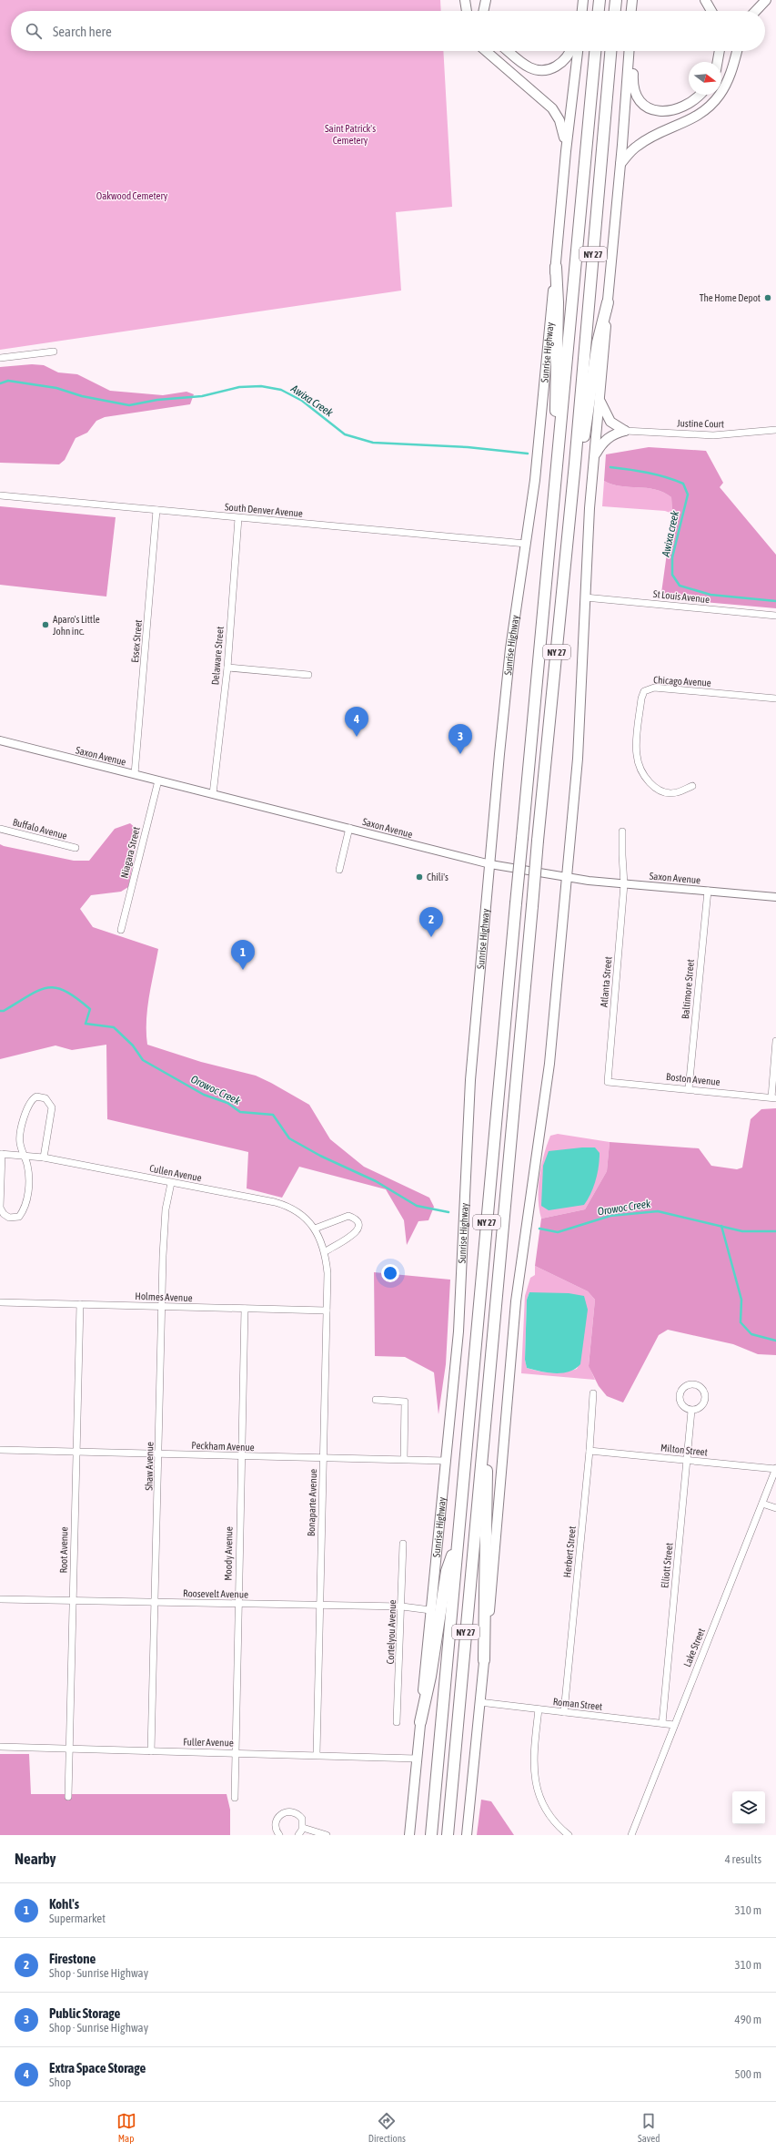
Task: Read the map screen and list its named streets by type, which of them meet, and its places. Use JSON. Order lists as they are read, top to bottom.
{
  "streets": {
    "highway": ["NY 27", "Sunrise Highway"],
    "street": [
      "Justine Court",
      "South Denver Avenue",
      "St Louis Avenue",
      "Essex Street",
      "Delaware Street",
      "Chicago Avenue",
      "Saxon Avenue",
      "Buffalo Avenue",
      "Niagara Street",
      "Atlanta Street",
      "Baltimore Street",
      "Boston Avenue",
      "Cullen Avenue",
      "Holmes Avenue",
      "Peckham Avenue",
      "Milton Street",
      "Shaw Avenue",
      "Bonaparte Avenue",
      "Root Avenue",
      "Herbert Street",
      "Moody Avenue",
      "Elliott Street",
      "Roosevelt Avenue",
      "Cortelyou Avenue",
      "Lake Street",
      "Roman Street",
      "Fuller Avenue"
    ]
  },
  "crossings": [
    ["Sunrise Highway", "South Denver Avenue"],
    ["Sunrise Highway", "Saxon Avenue"],
    ["Sunrise Highway", "Peckham Avenue"],
    ["Sunrise Highway", "Roosevelt Avenue"],
    ["Sunrise Highway", "Fuller Avenue"],
    ["South Denver Avenue", "Essex Street"],
    ["South Denver Avenue", "Delaware Street"],
    ["Essex Street", "Saxon Avenue"],
    ["Delaware Street", "Saxon Avenue"],
    ["Saxon Avenue", "Niagara Street"],
    ["Saxon Avenue", "Atlanta Street"],
    ["Saxon Avenue", "Baltimore Street"],
    ["Atlanta Street", "Boston Avenue"],
    ["Baltimore Street", "Boston Avenue"],
    ["Cullen Avenue", "Shaw Avenue"],
    ["Cullen Avenue", "Bonaparte Avenue"],
    ["Holmes Avenue", "Shaw Avenue"],
    ["Holmes Avenue", "Bonaparte Avenue"],
    ["Holmes Avenue", "Root Avenue"],
    ["Holmes Avenue", "Moody Avenue"],
    ["Peckham Avenue", "Shaw Avenue"],
    ["Peckham Avenue", "Bonaparte Avenue"],
    ["Peckham Avenue", "Root Avenue"],
    ["Peckham Avenue", "Moody Avenue"],
    ["Milton Street", "Herbert Street"],
    ["Milton Street", "Elliott Street"],
    ["Milton Street", "Lake Street"],
    ["Shaw Avenue", "Roosevelt Avenue"],
    ["Shaw Avenue", "Fuller Avenue"],
    ["Bonaparte Avenue", "Roosevelt Avenue"],
    ["Bonaparte Avenue", "Fuller Avenue"],
    ["Root Avenue", "Roosevelt Avenue"],
    ["Root Avenue", "Fuller Avenue"],
    ["Herbert Street", "Roman Street"],
    ["Moody Avenue", "Roosevelt Avenue"],
    ["Moody Avenue", "Fuller Avenue"],
    ["Elliott Street", "Roman Street"],
    ["Roosevelt Avenue", "Cortelyou Avenue"],
    ["Lake Street", "Roman Street"]
  ],
  "water": ["Awixa Creek", "Awixa creek", "Orowoc Creek"],
  "parks": ["Saint Patrick's Cemetery", "Oakwood Cemetery"],
  "places": ["The Home Depot", "Aparo's Little John inc.", "Chili's"],
  "north": "right",
  "page": {
    "search": "Search here",
    "pins": [
      "4",
      "3",
      "2",
      "1"
    ],
    "heading": ["Nearby", "4 results"],
    "list": [
      {
        "mark": "1",
        "name": "Kohl's",
        "note": "Supermarket",
        "value": "310 m"
      },
      {
        "mark": "2",
        "name": "Firestone",
        "note": "Shop · Sunrise Highway",
        "value": "310 m"
      },
      {
        "mark": "3",
        "name": "Public Storage",
        "note": "Shop · Sunrise Highway",
        "value": "490 m"
      },
      {
        "mark": "4",
        "name": "Extra Space Storage",
        "note": "Shop",
        "value": "500 m"
      }
    ],
    "nav": ["Map", "Directions", "Saved"]
  }
}
